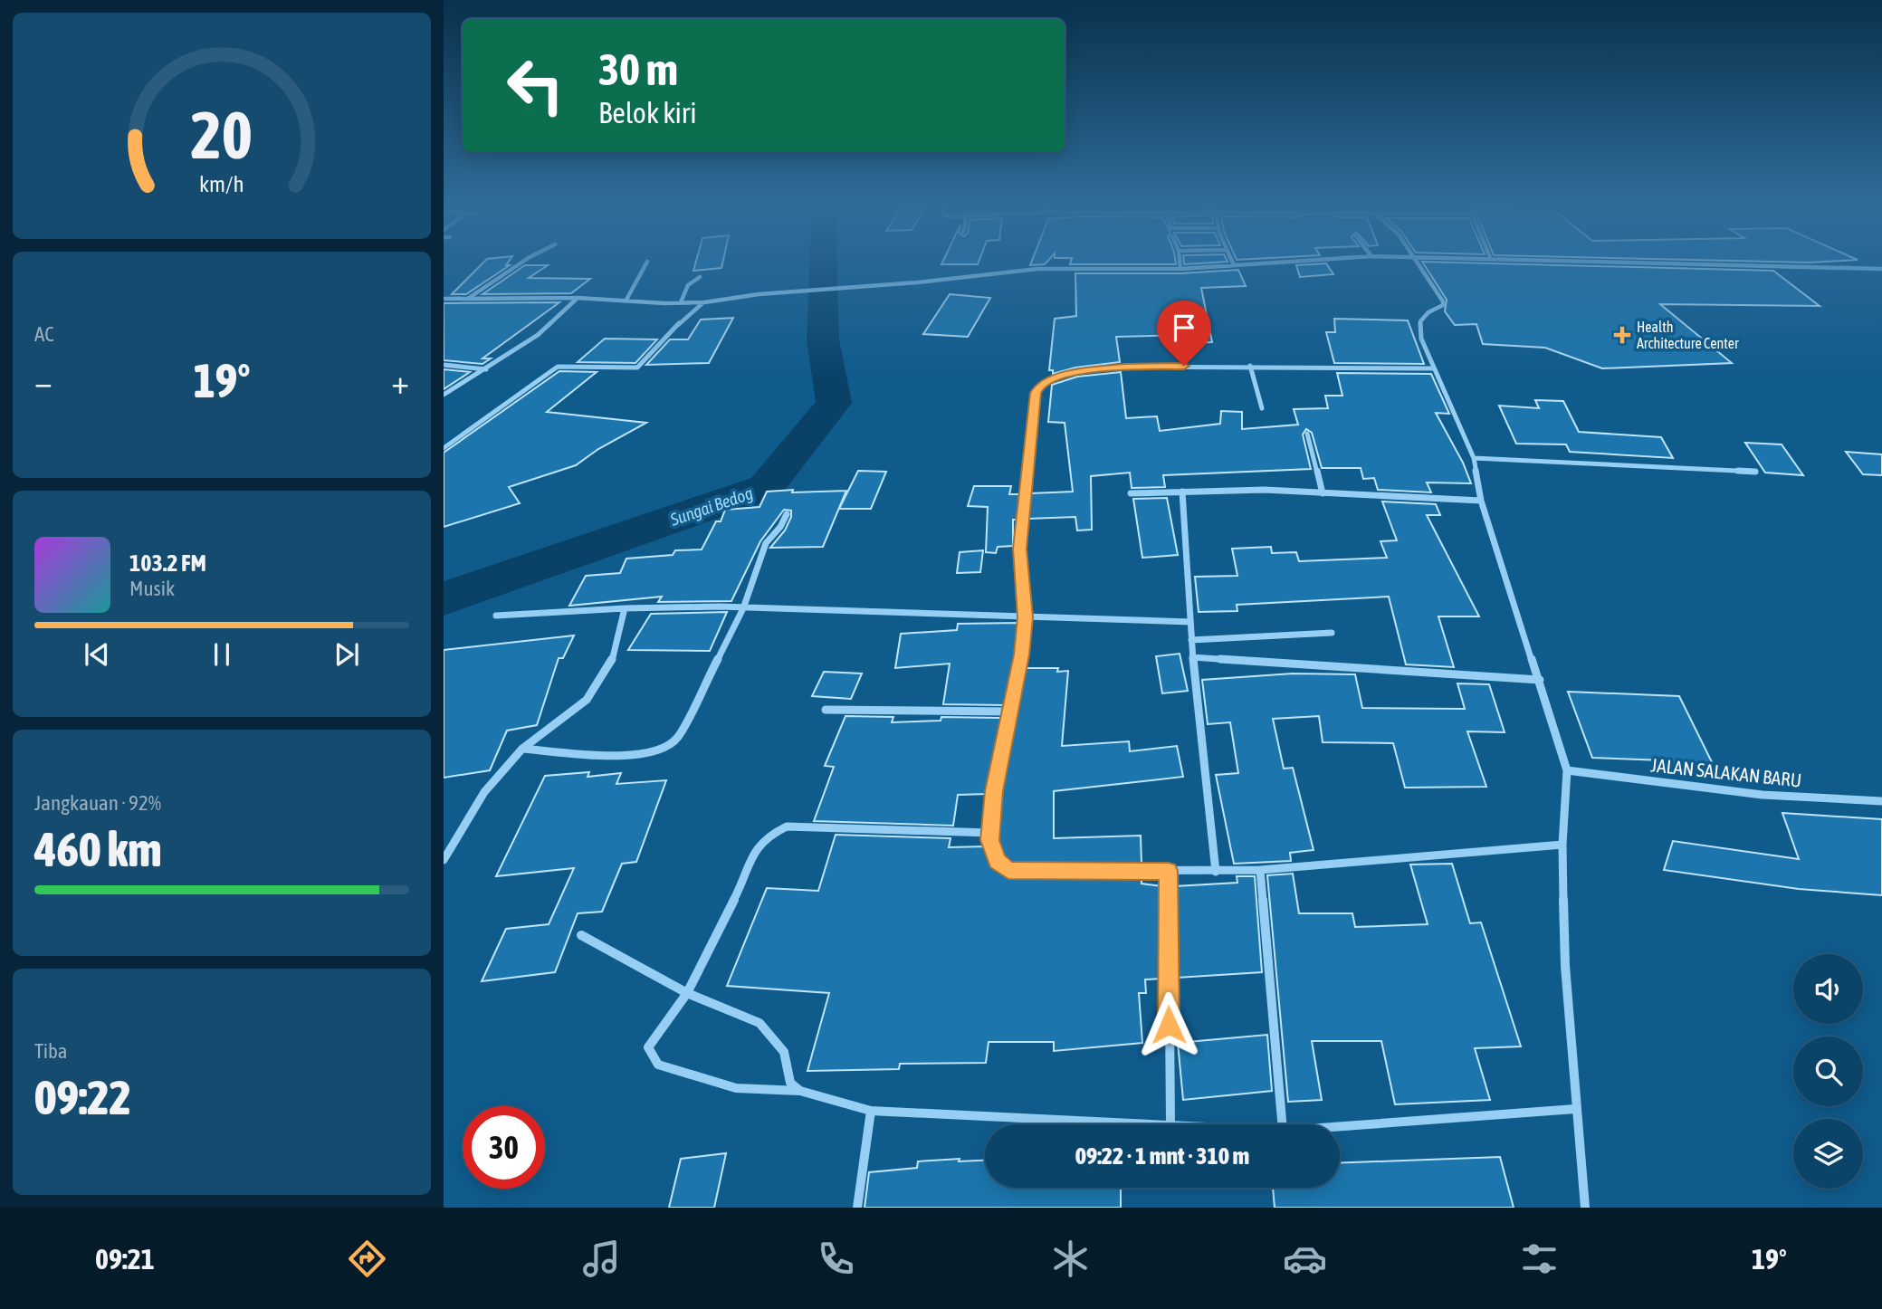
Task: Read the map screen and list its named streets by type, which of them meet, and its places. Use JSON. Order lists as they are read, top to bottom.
{
  "streets": {
    "street": ["JALAN SALAKAN BARU"]
  },
  "water": ["Sungai Bedog"],
  "places": {
    "health": ["Health Architecture Center"]
  },
  "page": {
    "turn": ["30 m", "Belok kiri"],
    "tile": [
      "AC",
      ["Jangkauan · 92%", "460 km"],
      ["Tiba", "09:22"]
    ],
    "heat": ["−", "19°", "+"],
    "song": ["103.2 FM", "Musik"],
    "limit": "30",
    "trip": "09:22 · 1 mnt · 310 m",
    "tabs": ["09:21", "19°"],
    "gauge": ["20", "km/h"]
  }
}
